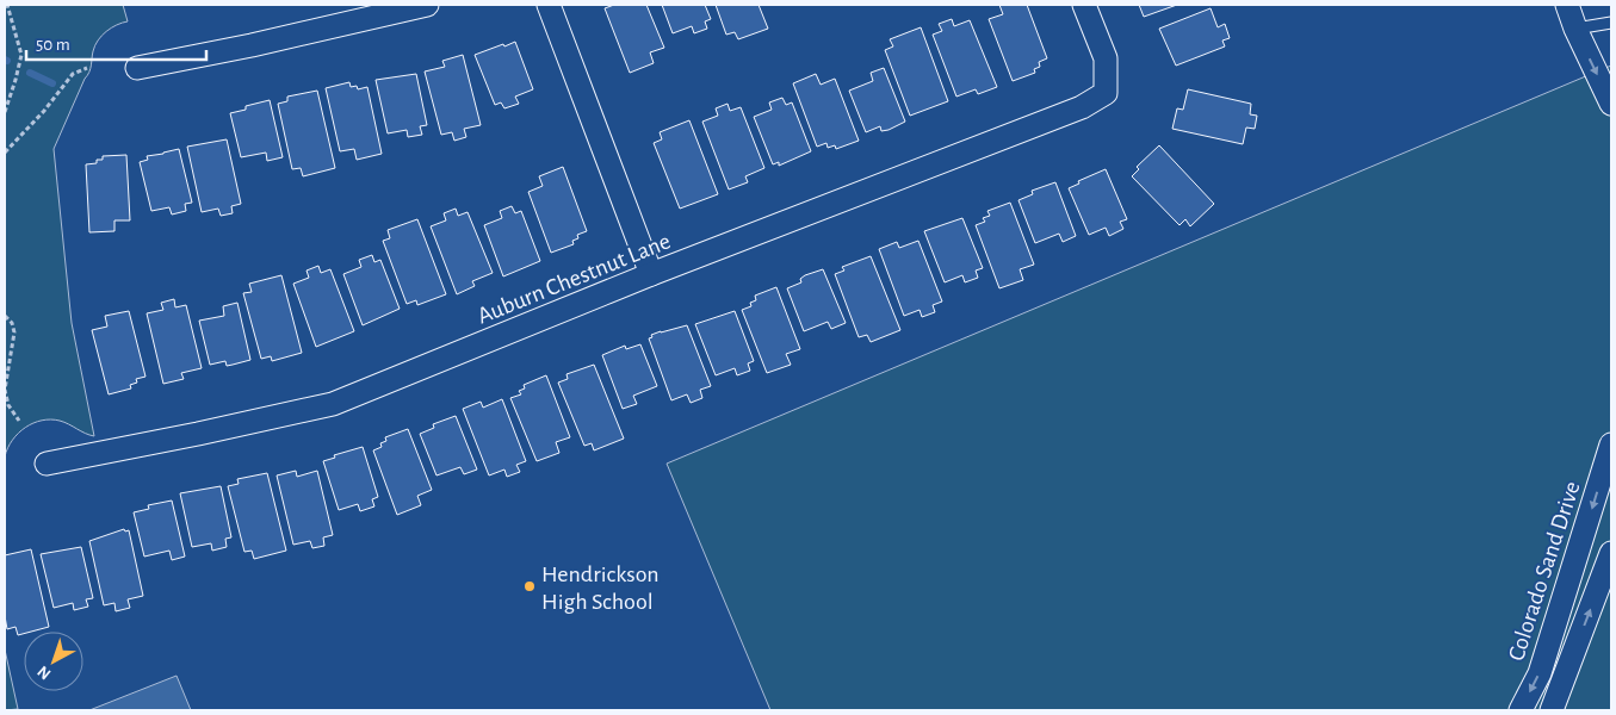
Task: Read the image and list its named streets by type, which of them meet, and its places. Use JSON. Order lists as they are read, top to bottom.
{
  "streets": {
    "street": ["Auburn Chestnut Lane", "Colorado Sand Drive"]
  },
  "places": ["Hendrickson High School"],
  "scale_bar": "50 m",
  "north": "bottom left"
}
